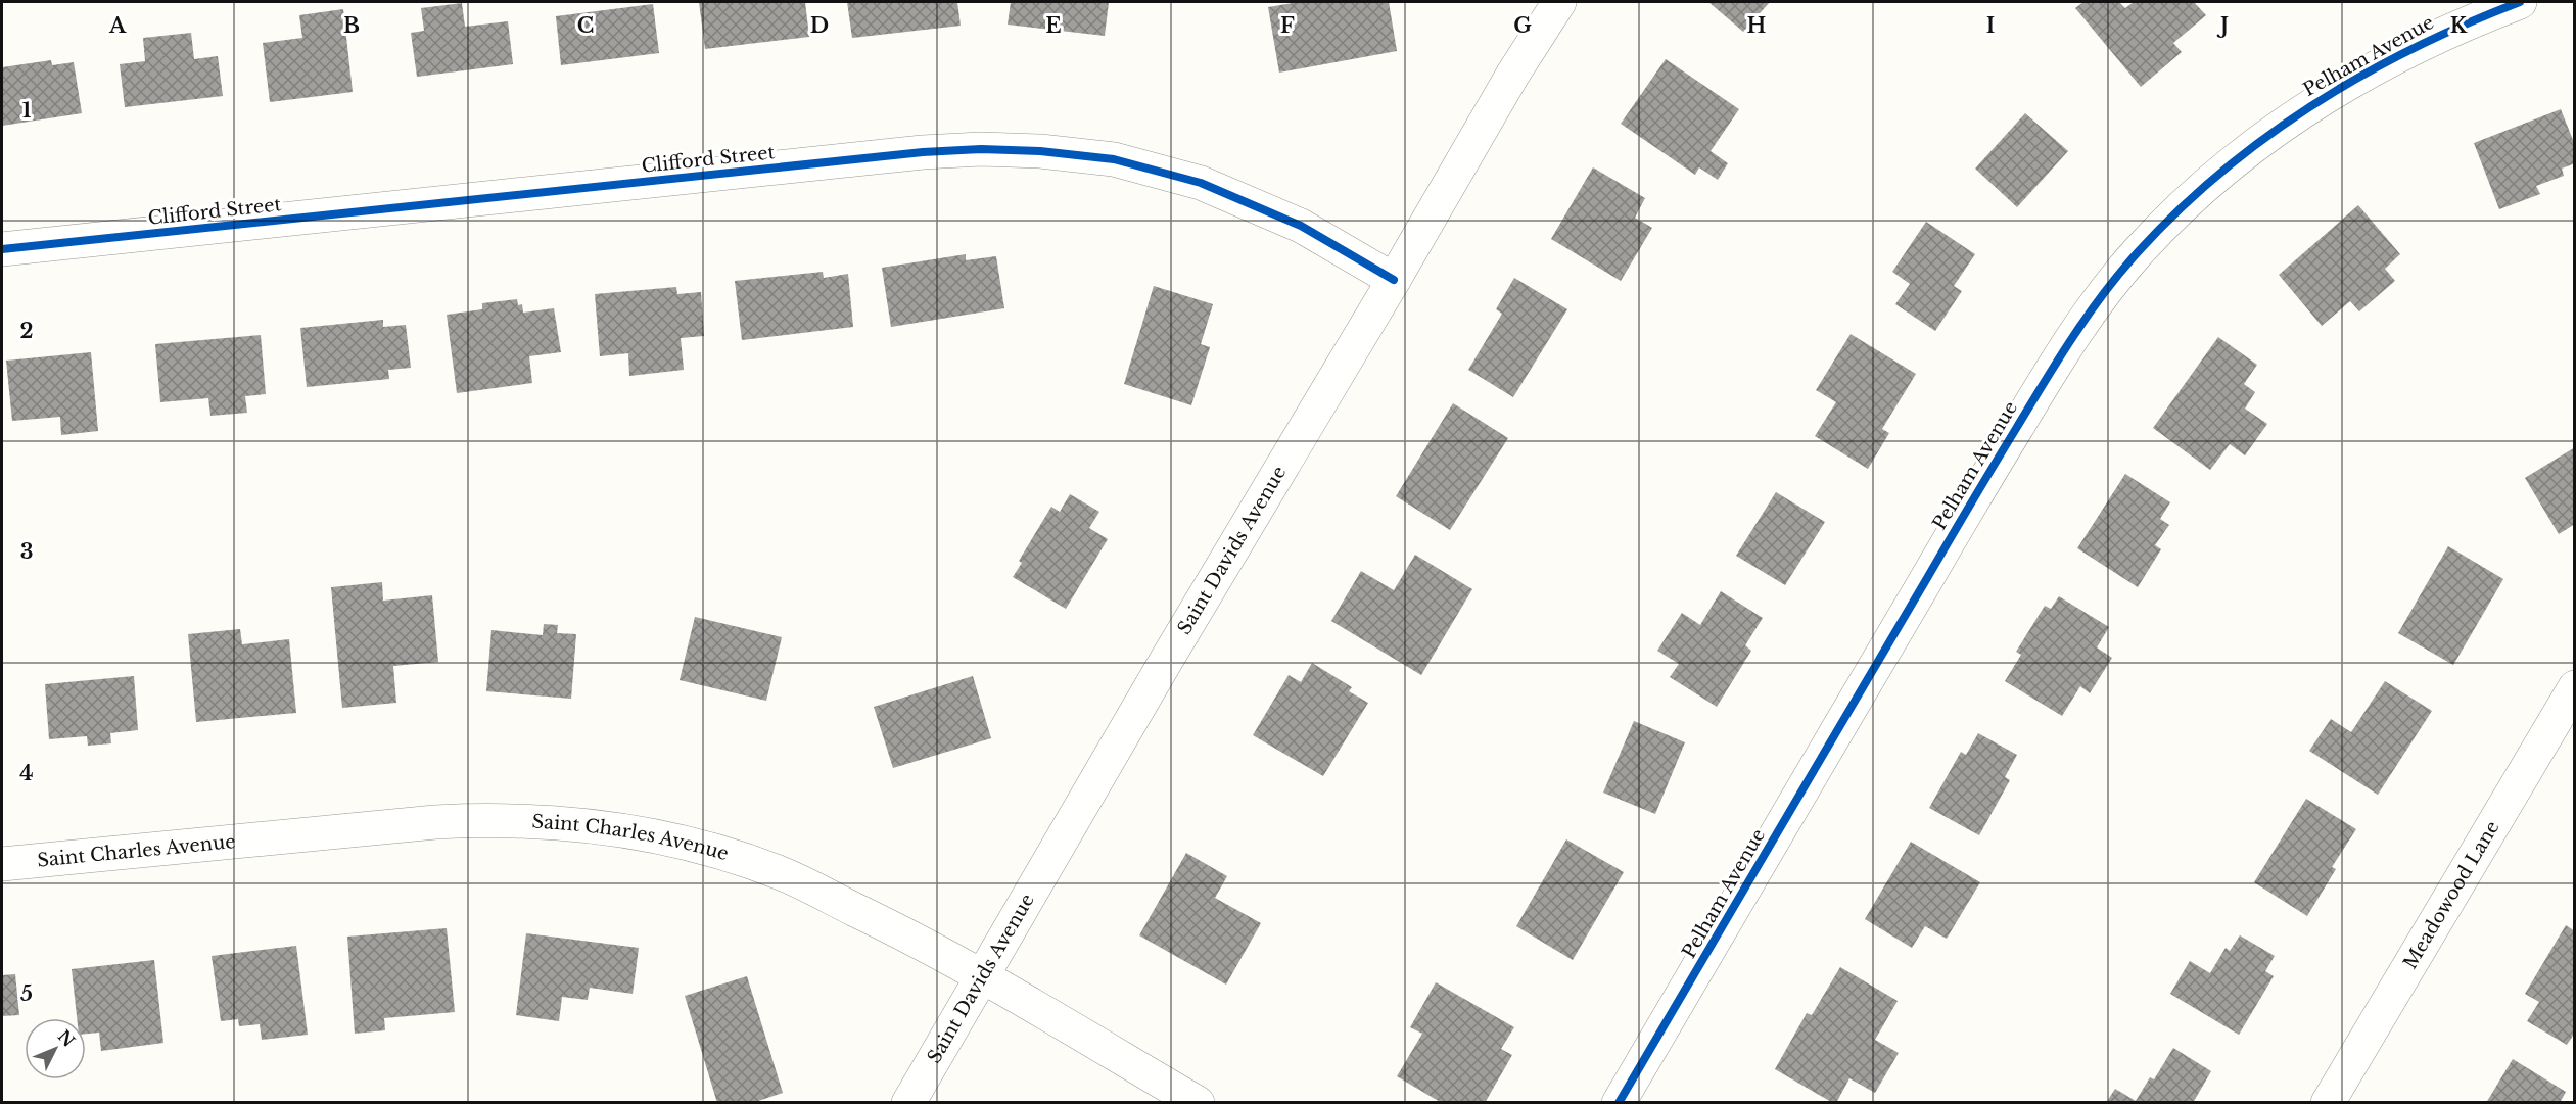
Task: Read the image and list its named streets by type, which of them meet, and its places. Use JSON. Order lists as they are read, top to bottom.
{
  "streets": {
    "street": [
      "Pelham Avenue",
      "Clifford Street",
      "Saint Davids Avenue",
      "Saint Charles Avenue",
      "Meadowood Lane"
    ]
  },
  "crossings": [
    ["Clifford Street", "Saint Davids Avenue"],
    ["Saint Davids Avenue", "Saint Charles Avenue"]
  ],
  "north": "top right",
  "grid": {
    "columns": [
      "A",
      "B",
      "C",
      "D",
      "E",
      "F",
      "G",
      "H",
      "I",
      "J",
      "K"
    ],
    "rows": [
      "1",
      "2",
      "3",
      "4",
      "5"
    ]
  }
}
